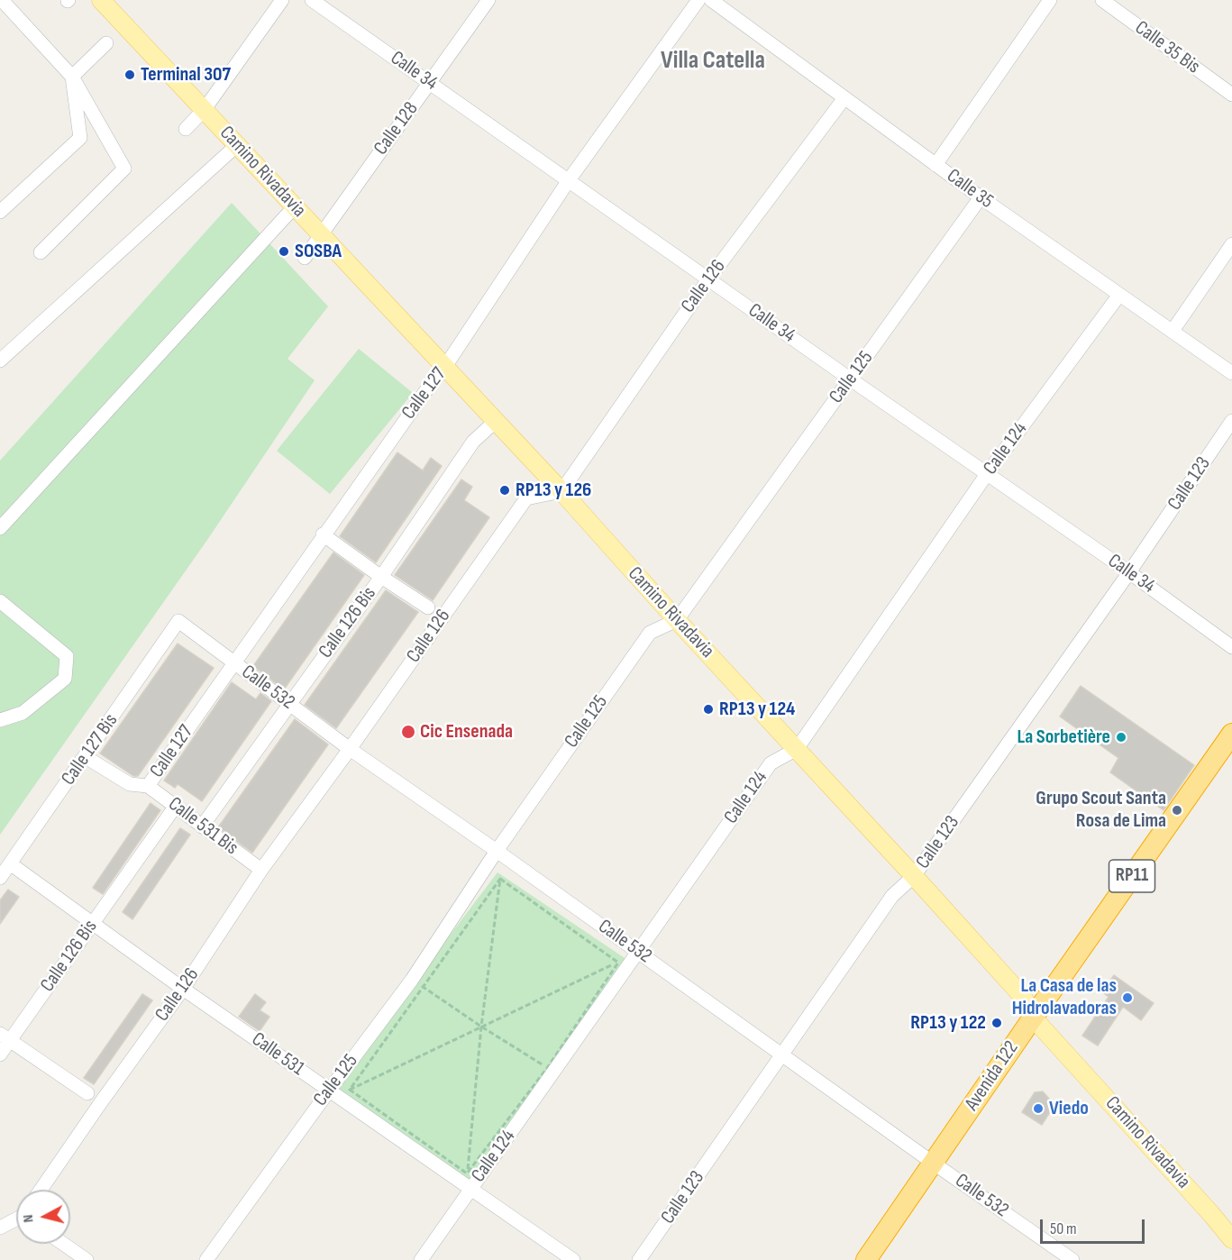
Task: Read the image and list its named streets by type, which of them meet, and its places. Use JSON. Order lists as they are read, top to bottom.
{
  "streets": {
    "highway": ["RP11", "Avenida 122"],
    "main road": ["Camino Rivadavia"],
    "street": [
      "Calle 35 Bis",
      "Calle 34",
      "Calle 128",
      "Calle 35",
      "Calle 126",
      "Calle 125",
      "Calle 127",
      "Calle 124",
      "Calle 123",
      "Calle 126 Bis",
      "Calle 532",
      "Calle 127 Bis",
      "Calle 531 Bis",
      "Calle 531"
    ]
  },
  "crossings": [
    ["Calle 34", "Calle 128"],
    ["Calle 34", "Calle 126"],
    ["Calle 34", "Calle 125"],
    ["Calle 34", "Calle 127"],
    ["Calle 34", "Calle 124"],
    ["Calle 34", "Calle 123"],
    ["Calle 128", "Camino Rivadavia"],
    ["Camino Rivadavia", "Calle 126"],
    ["Camino Rivadavia", "Calle 125"],
    ["Camino Rivadavia", "Calle 127"],
    ["Camino Rivadavia", "Calle 124"],
    ["Camino Rivadavia", "Calle 123"],
    ["Camino Rivadavia", "Calle 126 Bis"],
    ["Camino Rivadavia", "Avenida 122"],
    ["Calle 35", "Calle 126"],
    ["Calle 35", "Calle 125"],
    ["Calle 35", "Calle 124"],
    ["Calle 126", "Calle 532"],
    ["Calle 126", "Calle 531 Bis"],
    ["Calle 126", "Calle 531"],
    ["Calle 125", "Calle 532"],
    ["Calle 125", "Calle 531"],
    ["Calle 127", "Calle 532"],
    ["Calle 127", "Calle 531 Bis"],
    ["Calle 124", "Calle 532"],
    ["Calle 124", "Calle 531"],
    ["Calle 123", "Calle 532"],
    ["Calle 126 Bis", "Calle 532"],
    ["Calle 126 Bis", "Calle 531 Bis"],
    ["Calle 126 Bis", "Calle 531"],
    ["Calle 532", "Calle 127 Bis"],
    ["Calle 532", "Avenida 122"],
    ["Calle 127 Bis", "Calle 531 Bis"],
    ["Calle 127 Bis", "Calle 531"]
  ],
  "districts": ["Villa Catella"],
  "places": [
    "Terminal 307",
    "SOSBA",
    "RP13 y 126",
    "RP13 y 124",
    "Cic Ensenada",
    "La Sorbetière",
    "Grupo Scout Santa Rosa de Lima",
    "La Casa de las Hidrolavadoras",
    "RP13 y 122",
    "Viedo"
  ],
  "scale_bar": "50 m",
  "north": "left"
}
